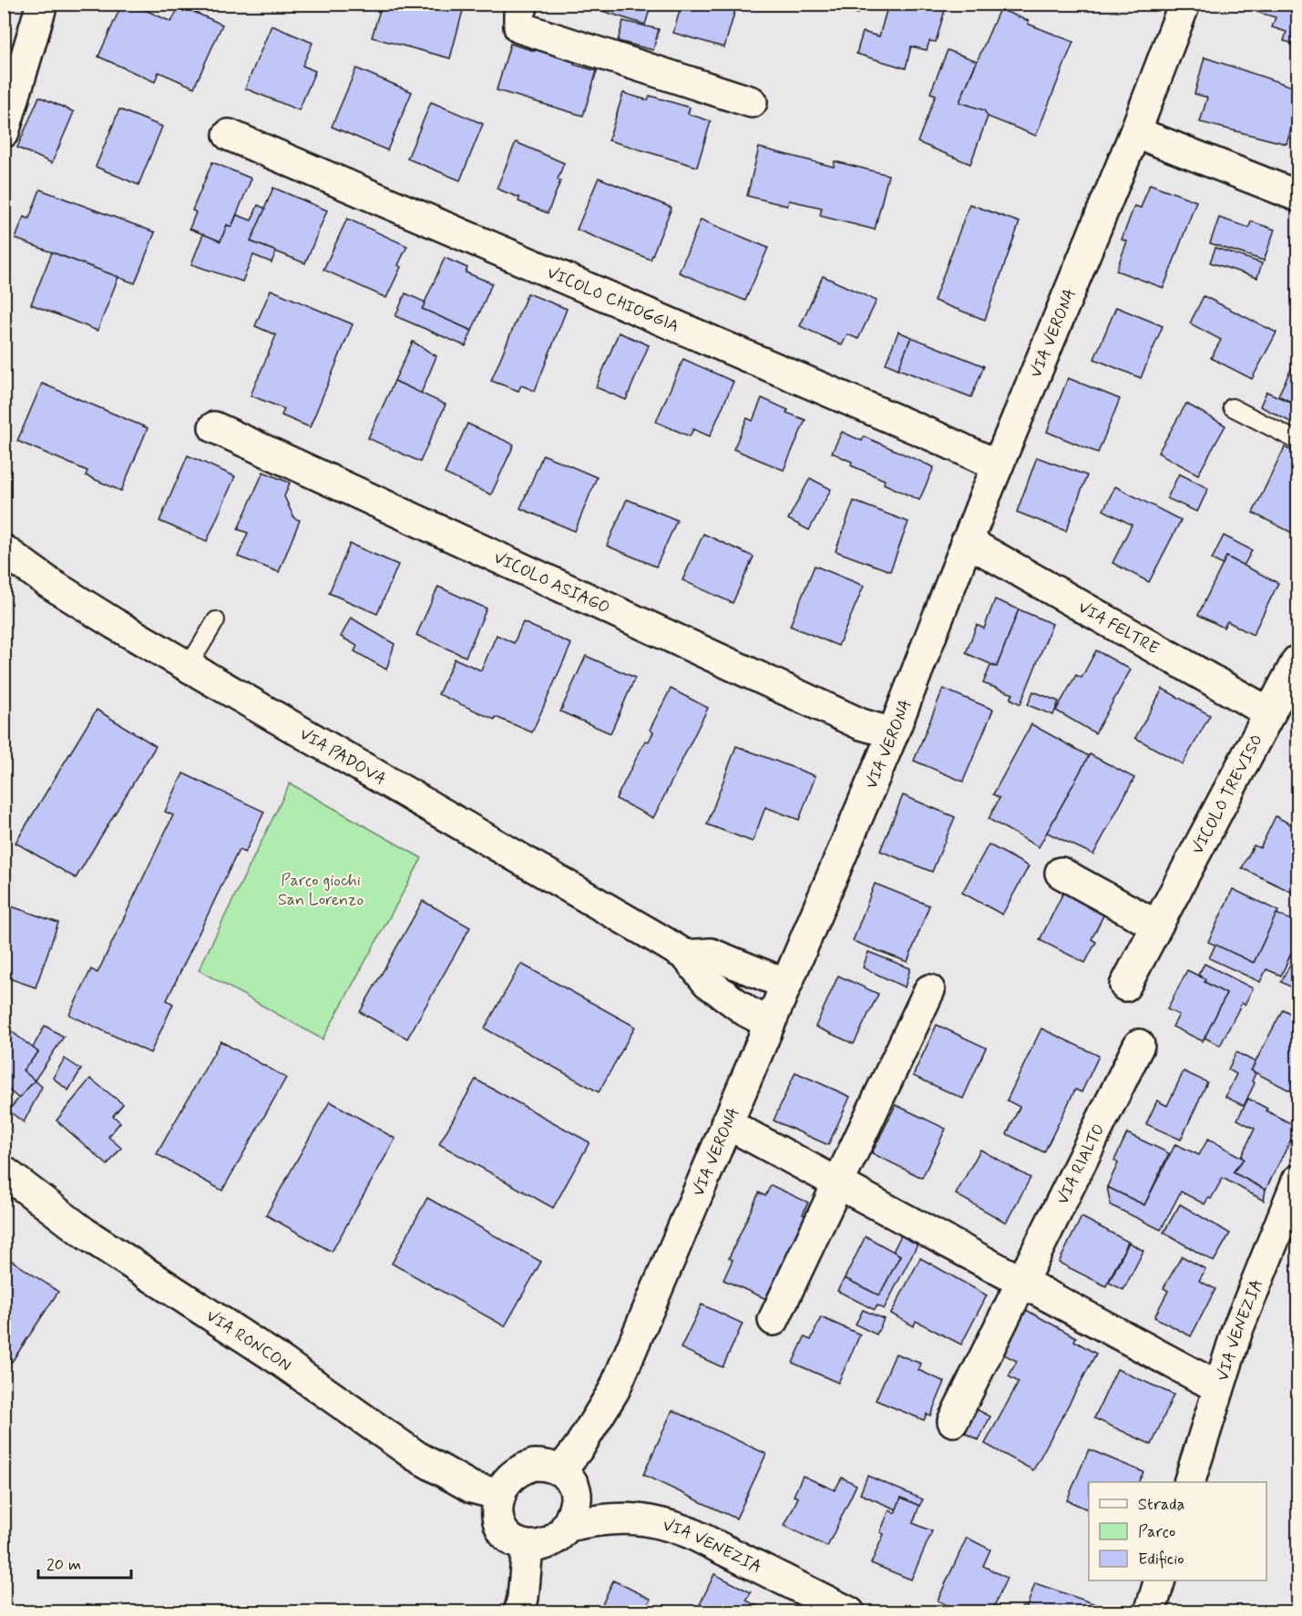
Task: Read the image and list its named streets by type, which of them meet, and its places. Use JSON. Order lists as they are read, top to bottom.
{
  "streets": {
    "street": [
      "VICOLO CHIOGGIA",
      "VIA VERONA",
      "VICOLO ASIAGO",
      "VIA FELTRE",
      "VIA PADOVA",
      "VICOLO TREVISO",
      "VIA RIALTO",
      "VIA VENEZIA",
      "VIA RONCON"
    ]
  },
  "crossings": [
    ["VICOLO CHIOGGIA", "VIA VERONA"],
    ["VIA VERONA", "VICOLO ASIAGO"],
    ["VIA VERONA", "VIA FELTRE"],
    ["VIA VERONA", "VIA PADOVA"],
    ["VIA VERONA", "VIA VENEZIA"],
    ["VIA VERONA", "VIA RONCON"],
    ["VIA FELTRE", "VICOLO TREVISO"],
    ["VIA VENEZIA", "VIA RONCON"]
  ],
  "parks": ["Parco giochi San Lorenzo"],
  "legend": ["Strada", "Parco", "Edificio"],
  "scale_bar": "20 m"
}
